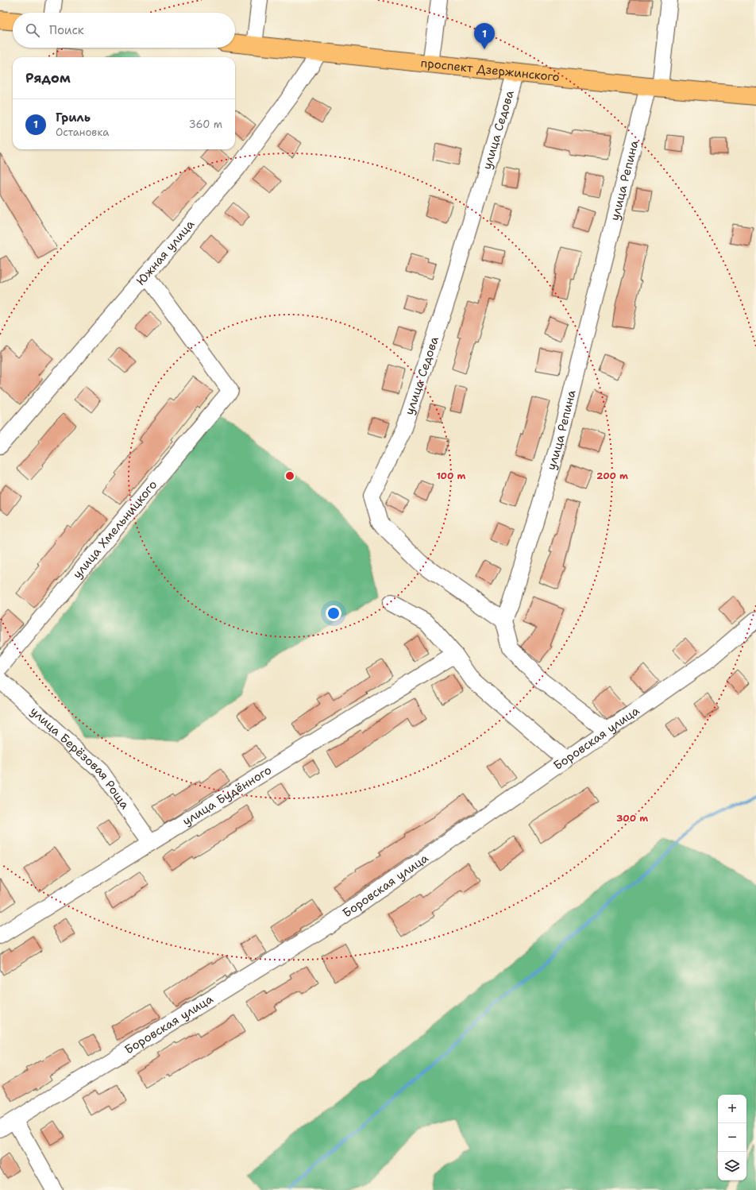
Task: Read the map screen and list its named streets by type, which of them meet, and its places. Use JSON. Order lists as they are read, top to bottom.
{
  "streets": {
    "main road": ["проспект Дзержинского"],
    "street": [
      "улица Седова",
      "улица Репина",
      "Южная улица",
      "улица Хмельницкого",
      "Боровская улица",
      "улица Берёзовая Роща",
      "улица Будённого"
    ]
  },
  "crossings": [
    ["проспект Дзержинского", "улица Седова"],
    ["проспект Дзержинского", "улица Репина"],
    ["проспект Дзержинского", "Южная улица"],
    ["улица Седова", "улица Репина"],
    ["Южная улица", "улица Хмельницкого"],
    ["улица Берёзовая Роща", "улица Будённого"]
  ],
  "page": {
    "search": "Поиск",
    "pins": "1",
    "heading": "Рядом",
    "list": [
      {
        "mark": "1",
        "name": "Гриль",
        "note": "Остановка",
        "value": "360 m"
      }
    ],
    "map_buttons": ["+", "−"]
  },
  "rings": ["100 m", "200 m", "300 m"]
}
